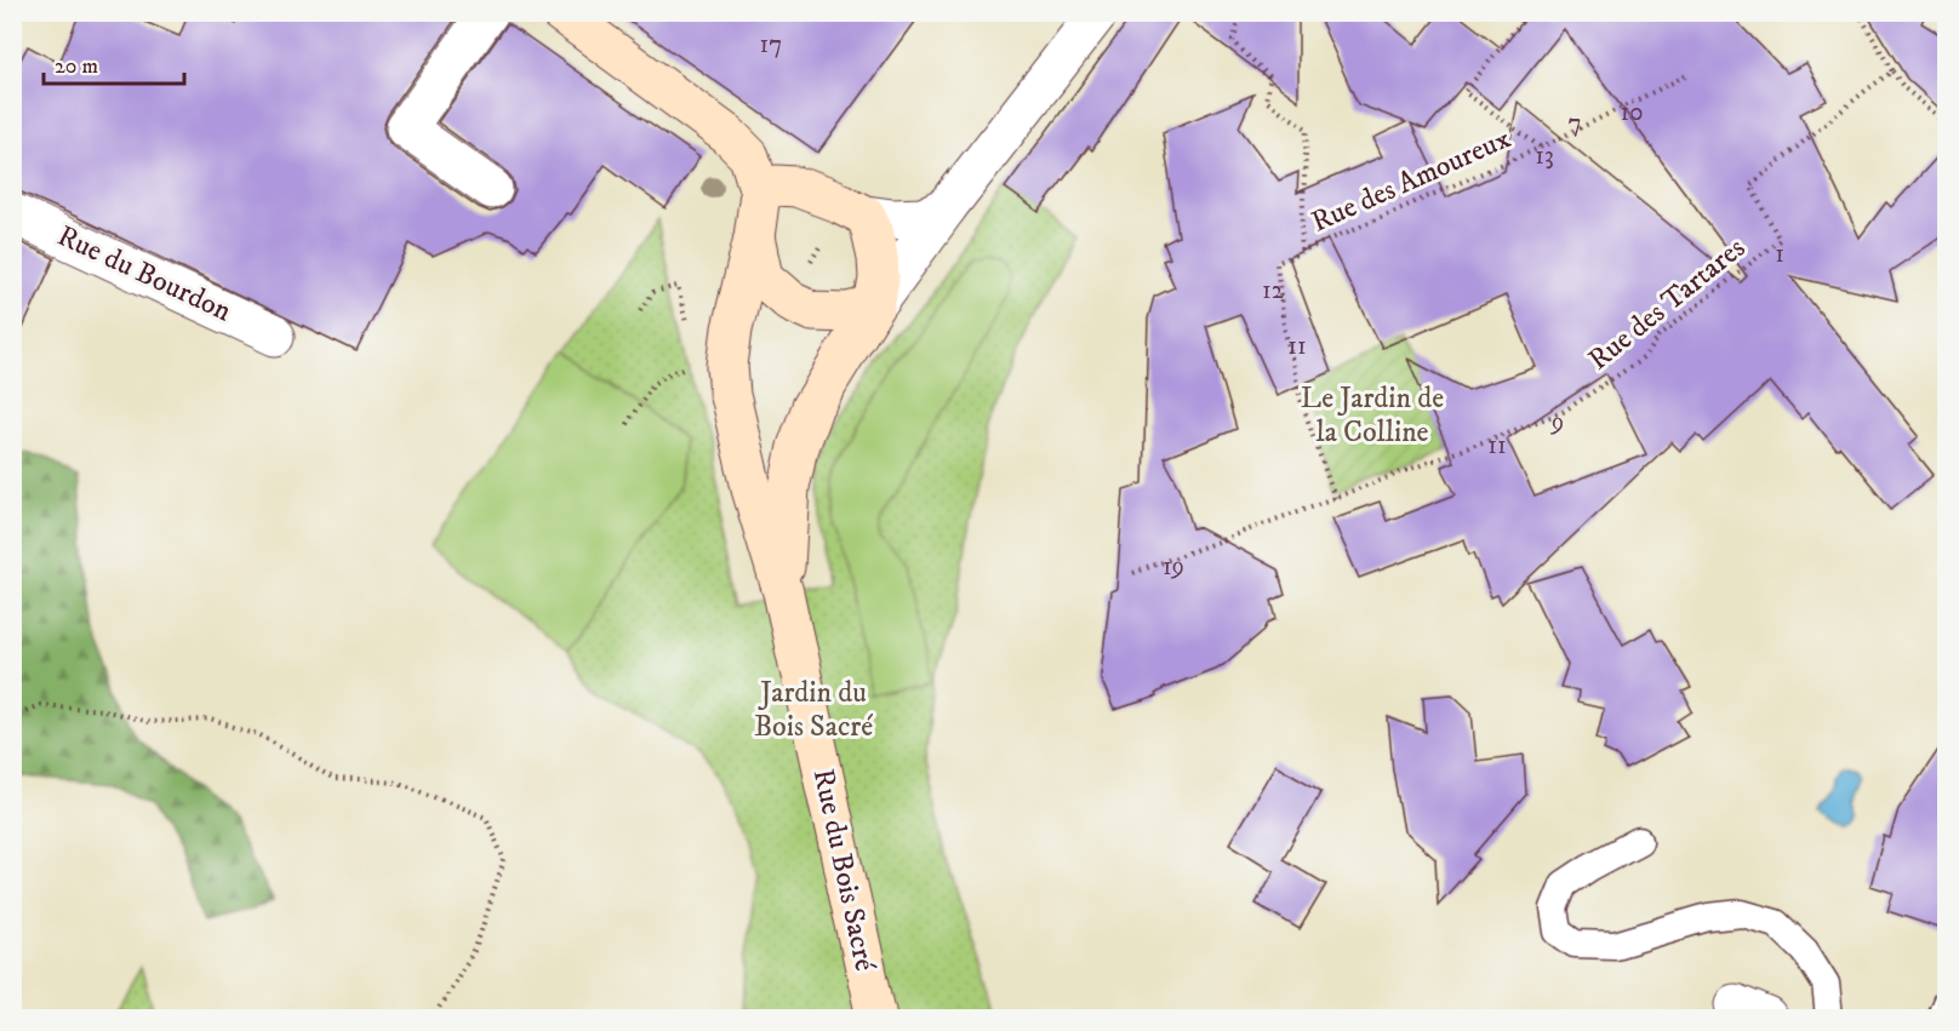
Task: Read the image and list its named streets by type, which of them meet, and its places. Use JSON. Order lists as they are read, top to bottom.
{
  "streets": {
    "street": ["Rue du Bourdon", "Rue du Bois Sacré"],
    "path": ["Rue des Amoureux", "Rue des Tartares"]
  },
  "crossings": [
    ["Rue des Amoureux", "Rue des Tartares"]
  ],
  "parks": ["Le Jardin de la Colline", "Jardin du Bois Sacré"],
  "house_numbers": [
    "17",
    "10",
    "7",
    "13",
    "1",
    "12",
    "11",
    "9",
    "11",
    "19"
  ],
  "scale_bar": "20 m"
}
